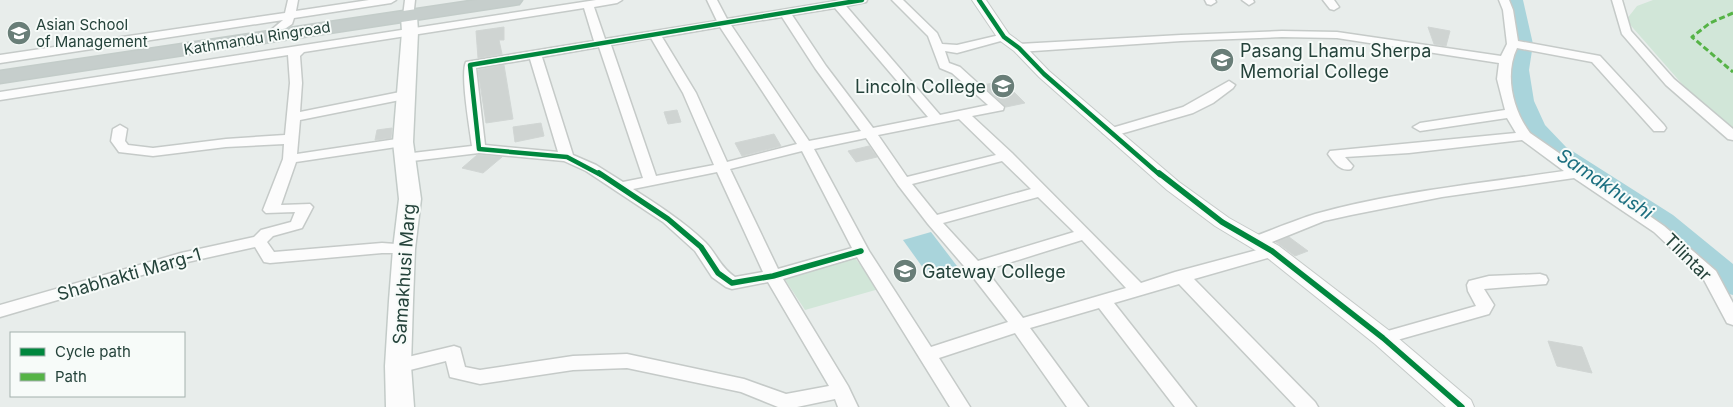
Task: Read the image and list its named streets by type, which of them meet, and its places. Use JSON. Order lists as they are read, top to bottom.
{
  "streets": {
    "highway": ["Kathmandu Ringroad"],
    "main road": ["Samakhusi Marg"],
    "street": ["Tilintar", "Shabhakti Marg-1"]
  },
  "crossings": [
    ["Kathmandu Ringroad", "Samakhusi Marg"]
  ],
  "water": ["Samakhushi"],
  "places": {
    "school or university": [
      "Asian School of Management",
      "Pasang Lhamu Sherpa Memorial College",
      "Lincoln College",
      "Gateway College"
    ]
  },
  "legend": ["Cycle path", "Path"]
}
